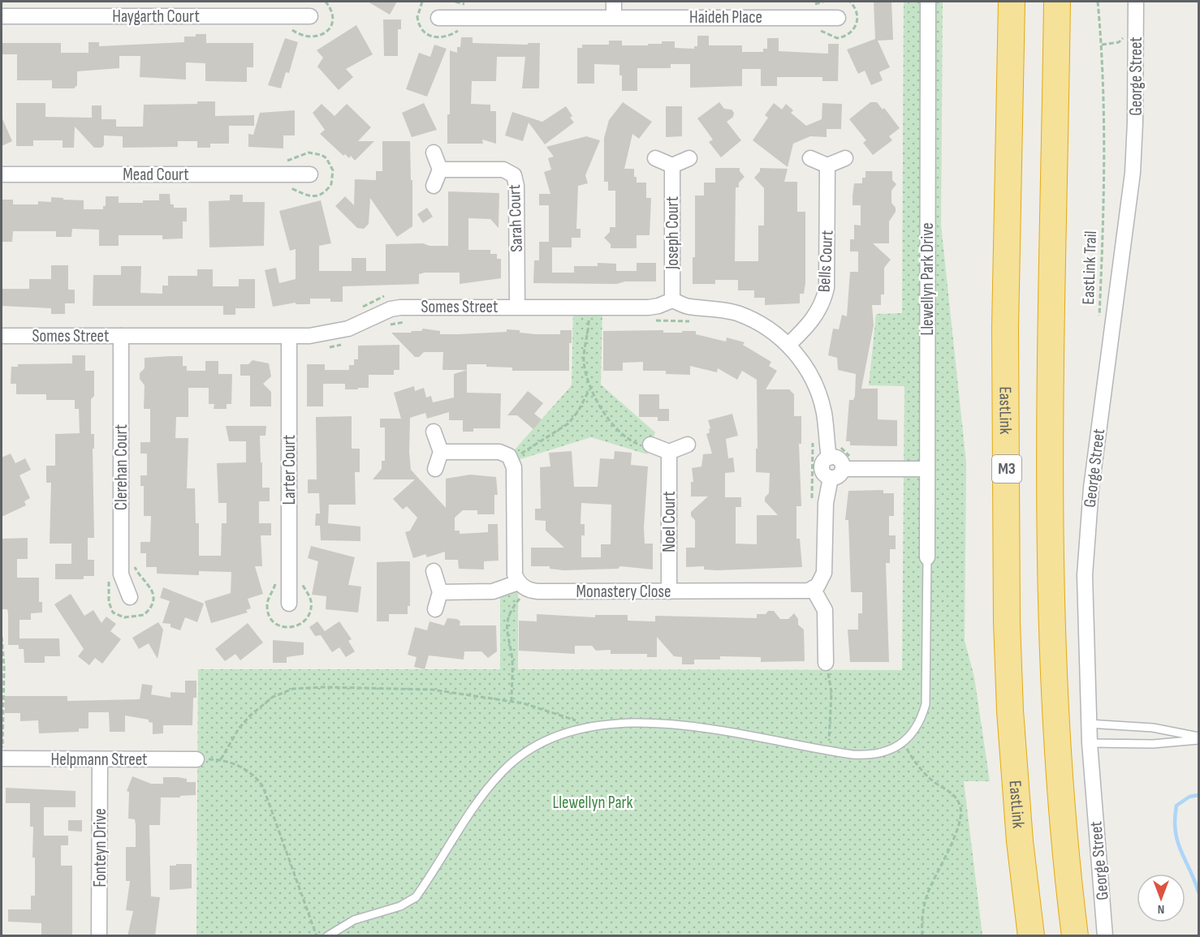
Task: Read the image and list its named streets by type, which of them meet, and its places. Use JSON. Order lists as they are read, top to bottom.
{
  "streets": {
    "highway": ["EastLink", "M3"],
    "street": [
      "Haygarth Court",
      "Haideh Place",
      "George Street",
      "Mead Court",
      "Sarah Court",
      "Joseph Court",
      "Bells Court",
      "Llewellyn Park Drive",
      "Somes Street",
      "Clerehan Court",
      "Larter Court",
      "Noel Court",
      "Monastery Close",
      "Helpmann Street",
      "Fonteyn Drive"
    ],
    "path": ["EastLink Trail"]
  },
  "crossings": [
    ["Sarah Court", "Somes Street"],
    ["Joseph Court", "Somes Street"],
    ["Somes Street", "Clerehan Court"],
    ["Somes Street", "Larter Court"],
    ["Noel Court", "Monastery Close"],
    ["Helpmann Street", "Fonteyn Drive"]
  ],
  "parks": ["Llewellyn Park"],
  "north": "bottom"
}
